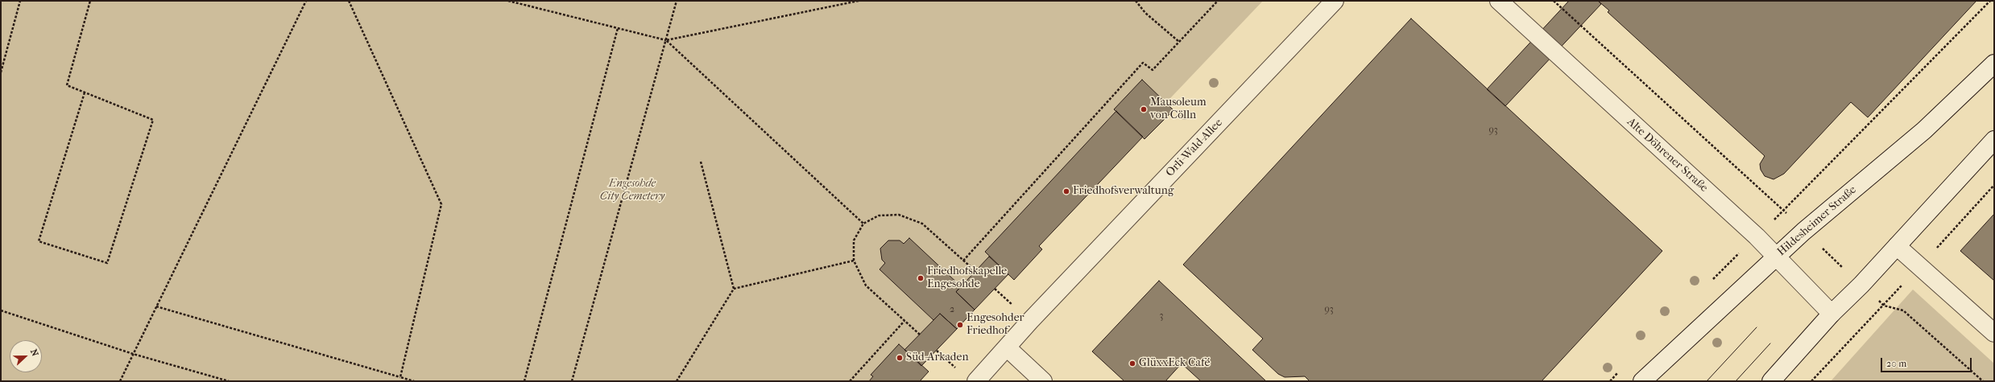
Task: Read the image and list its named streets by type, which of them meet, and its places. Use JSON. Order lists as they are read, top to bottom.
{
  "streets": {
    "street": ["Orli-Wald-Allee", "Alte Döhrener Straße", "Hildesheimer Straße"]
  },
  "crossings": [
    ["Alte Döhrener Straße", "Hildesheimer Straße"]
  ],
  "parks": ["Engesohde City Cemetery"],
  "places": [
    "Mausoleum von Cölln",
    "Friedhofsverwaltung",
    "Friedhofskapelle Engesohde",
    "Engesohder Friedhof",
    "Süd-Arkaden",
    "GlüxxEck Café"
  ],
  "house_numbers": [
    "93",
    "2",
    "93",
    "3"
  ],
  "scale_bar": "20 m",
  "north": "right"
}
